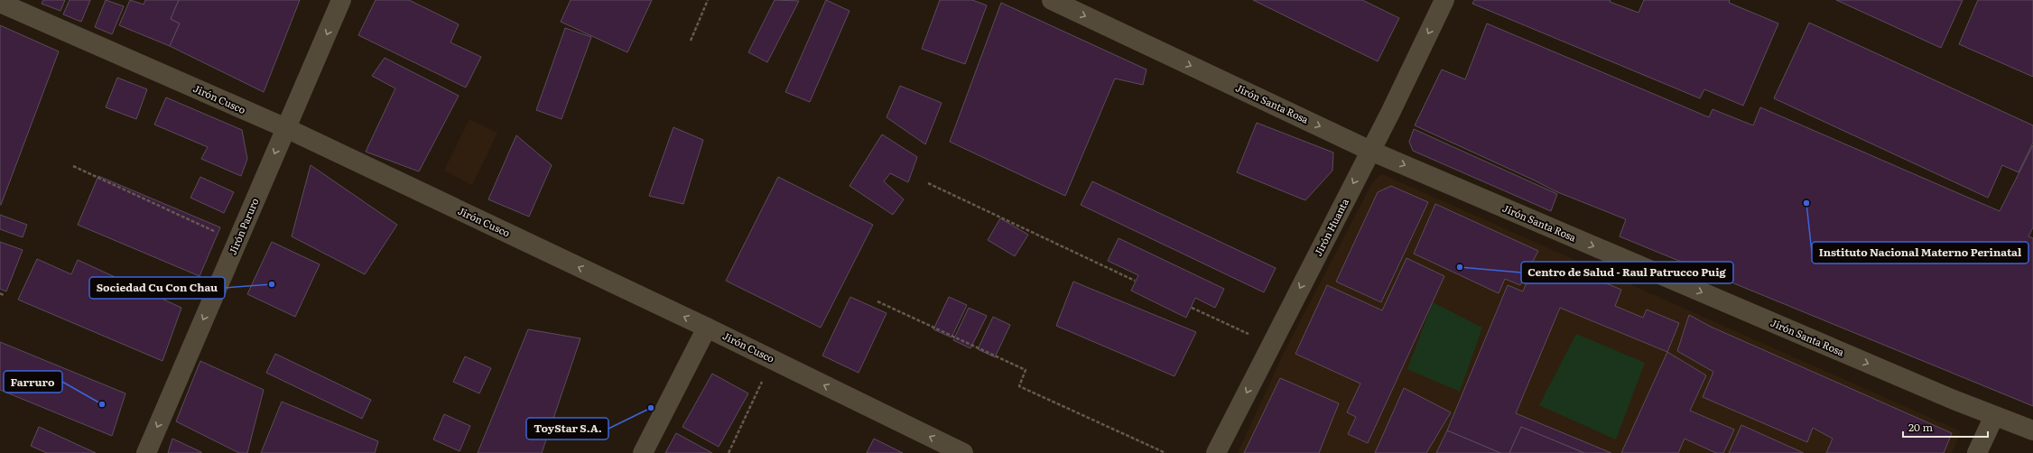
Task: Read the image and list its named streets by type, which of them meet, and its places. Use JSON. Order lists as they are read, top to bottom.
{
  "streets": {
    "street": [
      "Jirón Cusco",
      "Jirón Santa Rosa",
      "Jirón Paruro",
      "Jirón Huanta"
    ]
  },
  "crossings": [
    ["Jirón Cusco", "Jirón Paruro"],
    ["Jirón Santa Rosa", "Jirón Huanta"]
  ],
  "one_way": [
    "Jirón Cusco",
    "Jirón Santa Rosa",
    "Jirón Paruro",
    "Jirón Huanta"
  ],
  "places": [
    "Instituto Nacional Materno Perinatal",
    "Centro de Salud - Raul Patrucco Puig",
    "Sociedad Cu Con Chau",
    "Farruro",
    "ToyStar S.A."
  ],
  "scale_bar": "20 m"
}
